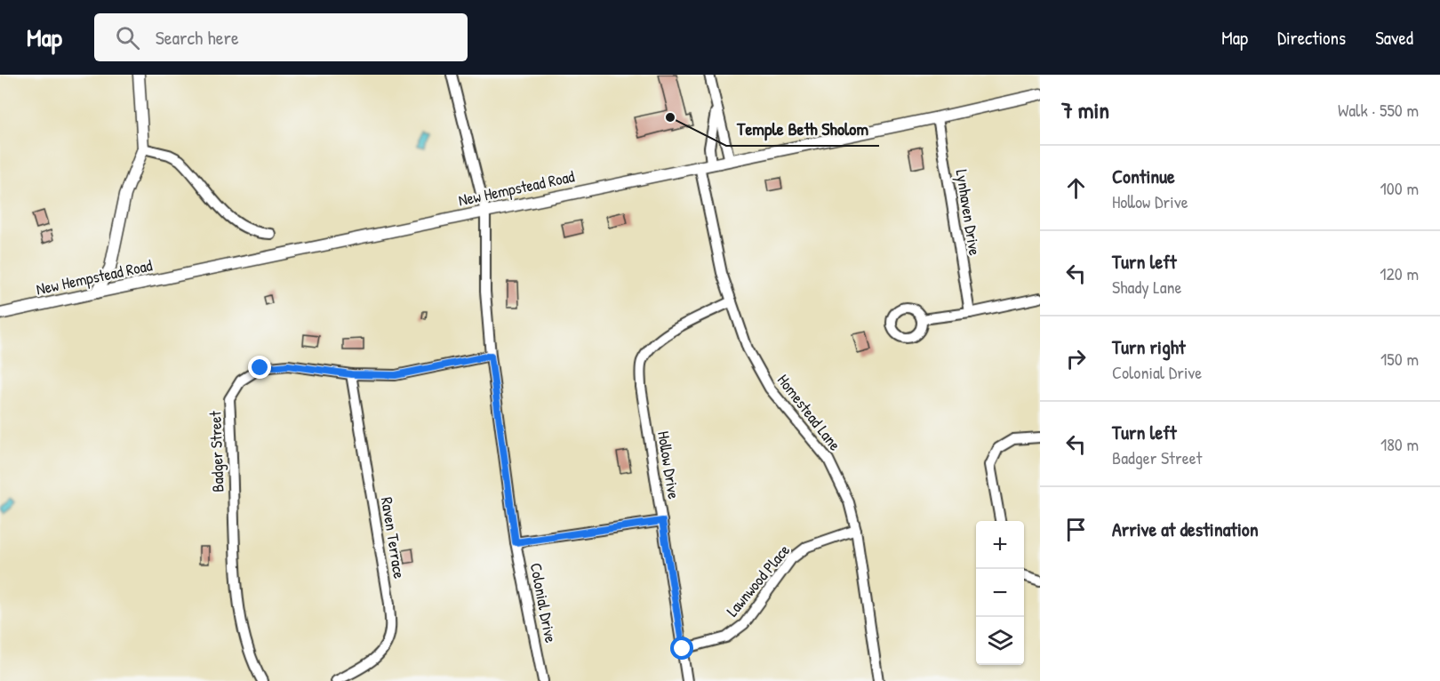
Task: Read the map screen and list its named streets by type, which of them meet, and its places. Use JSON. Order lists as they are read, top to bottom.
{
  "streets": {
    "street": [
      "New Hempstead Road",
      "Lynhaven Drive",
      "Homestead Lane",
      "Badger Street",
      "Hollow Drive",
      "Raven Terrace",
      "Lawnwood Place",
      "Colonial Drive"
    ]
  },
  "crossings": [
    ["New Hempstead Road", "Lynhaven Drive"],
    ["New Hempstead Road", "Homestead Lane"],
    ["New Hempstead Road", "Colonial Drive"],
    ["Homestead Lane", "Hollow Drive"],
    ["Homestead Lane", "Lawnwood Place"],
    ["Badger Street", "Raven Terrace"],
    ["Badger Street", "Colonial Drive"],
    ["Hollow Drive", "Lawnwood Place"]
  ],
  "places": ["Temple Beth Sholom"],
  "page": {
    "header": "Map",
    "search": "Search here",
    "nav": ["Map", "Directions", "Saved"],
    "heading": ["7 min", "Walk · 550 m"],
    "list": [
      ["Continue", "Hollow Drive", "100 m"],
      ["Turn left", "Shady Lane", "120 m"],
      ["Turn right", "Colonial Drive", "150 m"],
      ["Turn left", "Badger Street", "180 m"],
      "Arrive at destination"
    ],
    "map_buttons": ["+", "−"]
  }
}
